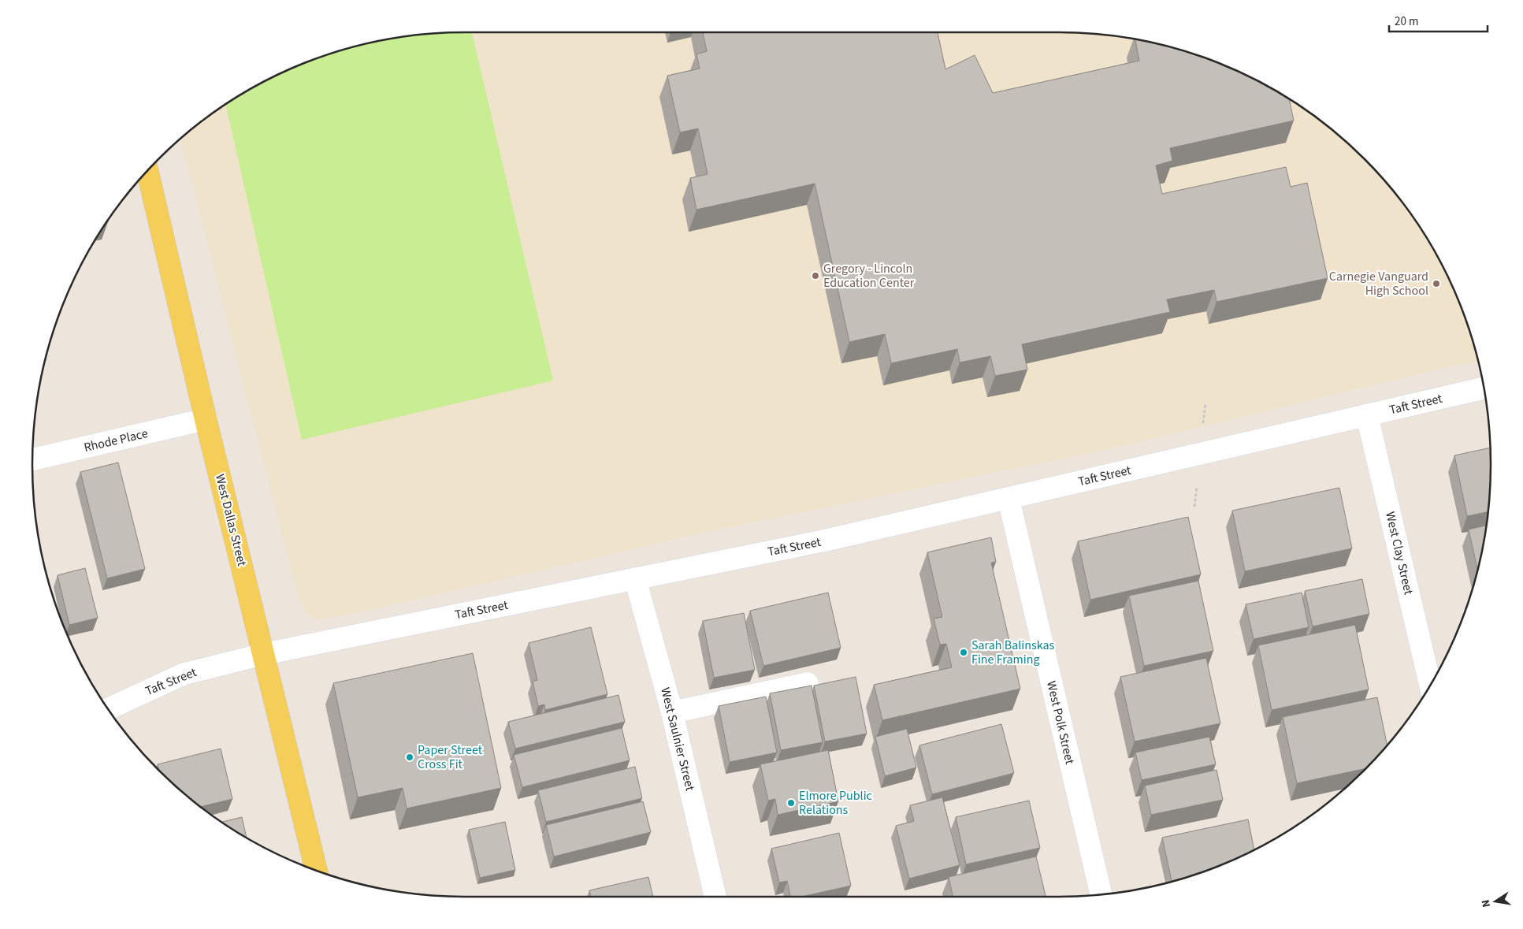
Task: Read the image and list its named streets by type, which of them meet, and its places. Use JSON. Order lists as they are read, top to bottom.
{
  "streets": {
    "main road": ["West Dallas Street"],
    "street": [
      "Taft Street",
      "Rhode Place",
      "West Clay Street",
      "West Polk Street",
      "West Saulnier Street"
    ]
  },
  "crossings": [
    ["Taft Street", "West Dallas Street"],
    ["Taft Street", "West Clay Street"],
    ["Taft Street", "West Polk Street"],
    ["Taft Street", "West Saulnier Street"],
    ["Rhode Place", "West Dallas Street"]
  ],
  "places": [
    "Gregory - Lincoln Education Center",
    "Carnegie Vanguard High School",
    "Sarah Balinskas Fine Framing",
    "Paper Street Cross Fit",
    "Elmore Public Relations"
  ],
  "scale_bar": "20 m",
  "north": "left"
}
